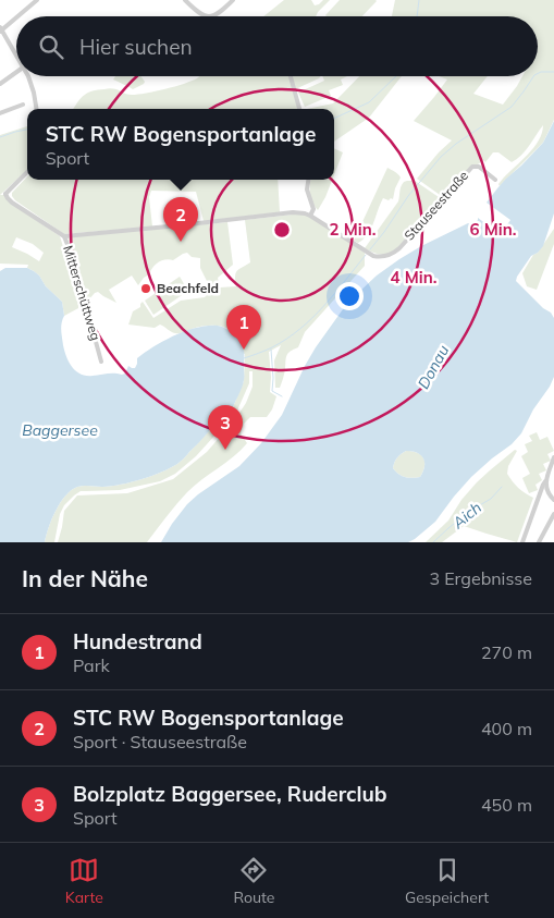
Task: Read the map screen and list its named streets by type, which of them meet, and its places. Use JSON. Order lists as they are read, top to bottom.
{
  "streets": {
    "street": ["Stauseestraße", "Mitterschüttweg"]
  },
  "crossings": [
    ["Stauseestraße", "Mitterschüttweg"]
  ],
  "water": ["Donau", "Baggersee", "Aich"],
  "places": ["Beachfeld"],
  "page": {
    "search": "Hier suchen",
    "popup": ["STC RW Bogensportanlage", "Sport"],
    "pins": ["2", "1", "3"],
    "heading": ["In der Nähe", "3 Ergebnisse"],
    "list": [
      {
        "mark": "1",
        "name": "Hundestrand",
        "note": "Park",
        "value": "270 m"
      },
      {
        "mark": "2",
        "name": "STC RW Bogensportanlage",
        "note": "Sport · Stauseestraße",
        "value": "400 m"
      },
      {
        "mark": "3",
        "name": "Bolzplatz Baggersee, Ruderclub",
        "note": "Sport",
        "value": "450 m"
      }
    ],
    "nav": ["Karte", "Route", "Gespeichert"]
  },
  "rings": ["2 Min.", "6 Min.", "4 Min."]
}
